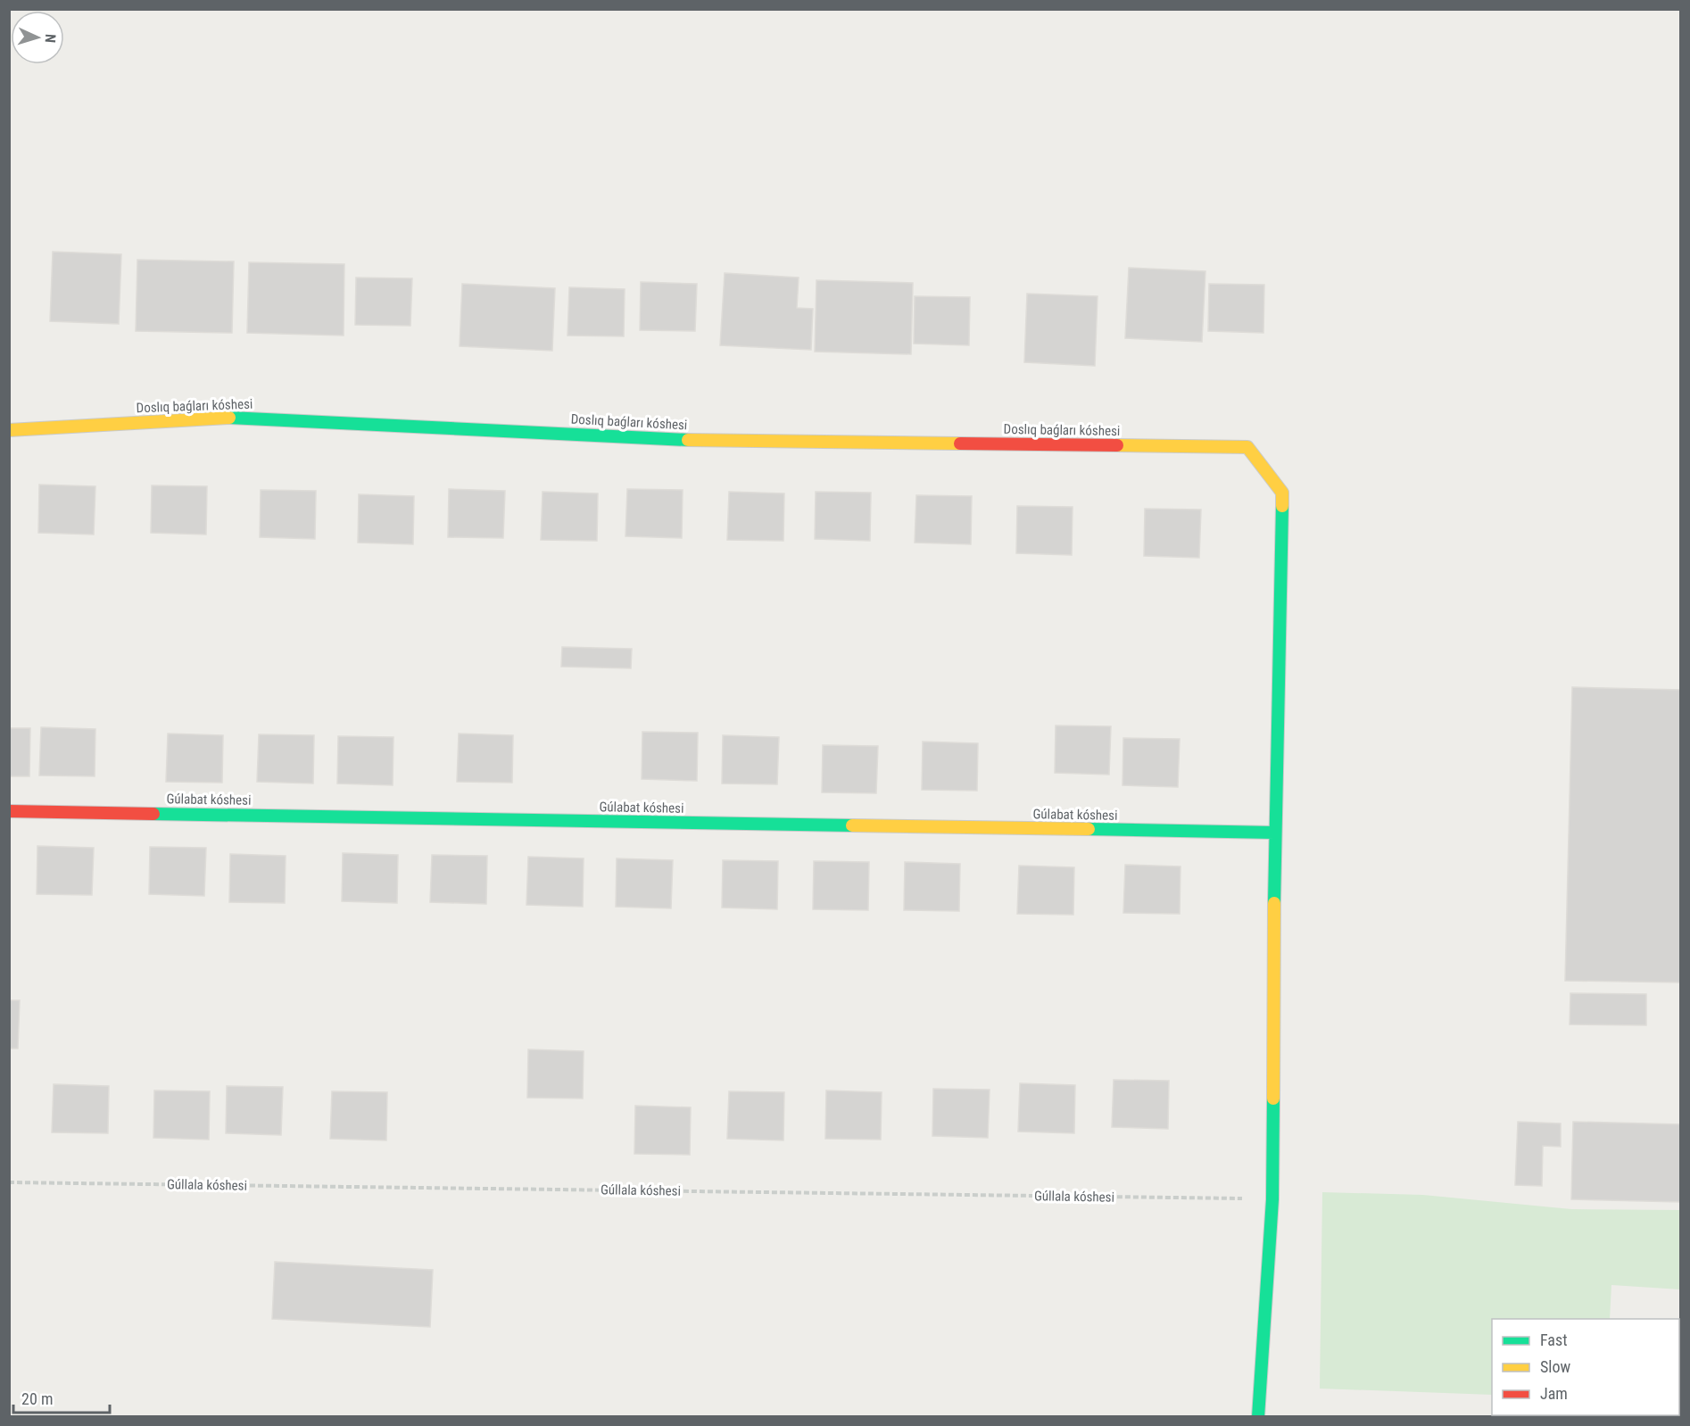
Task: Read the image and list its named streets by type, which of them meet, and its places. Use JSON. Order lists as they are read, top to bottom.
{
  "streets": {
    "street": ["Doslıq baǵları kóshesi", "Gúlabat kóshesi"],
    "path": ["Gúllala kóshesi"]
  },
  "crossings": [
    ["Doslıq baǵları kóshesi", "Gúlabat kóshesi"]
  ],
  "legend": ["Fast", "Slow", "Jam"],
  "scale_bar": "20 m",
  "north": "right"
}
